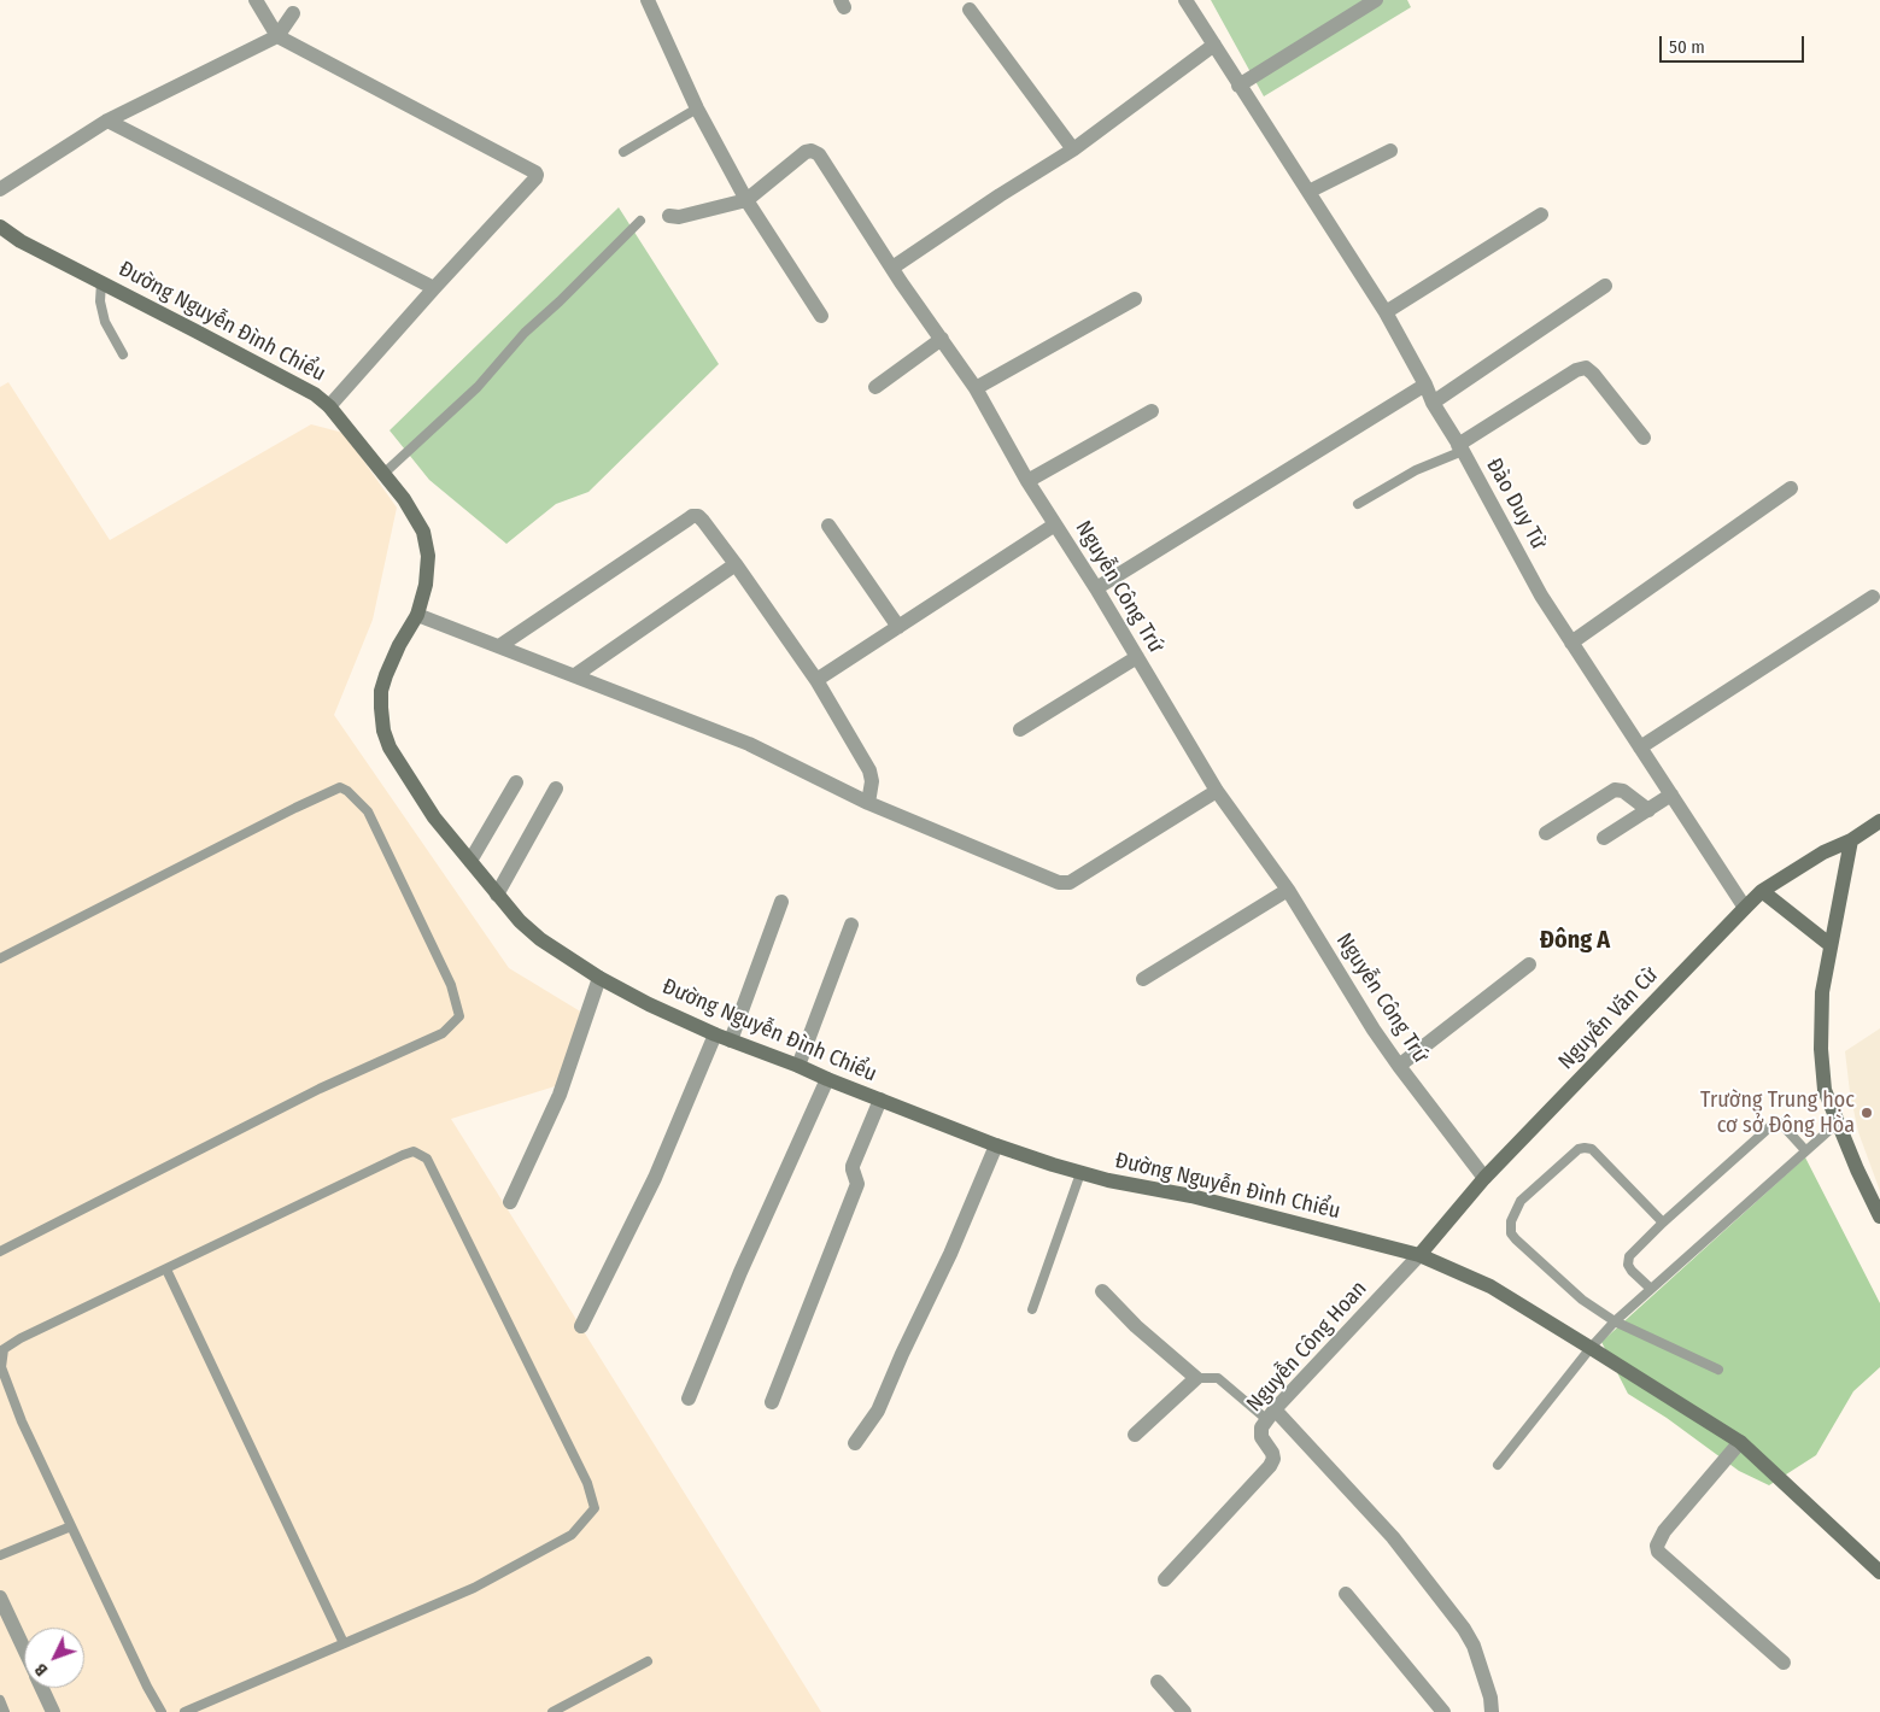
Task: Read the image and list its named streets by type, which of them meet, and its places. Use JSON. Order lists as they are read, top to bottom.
{
  "streets": {
    "street": [
      "Đường Nguyễn Đình Chiểu",
      "Đào Duy Từ",
      "Nguyễn Công Trứ",
      "Nguyễn Văn Cừ",
      "Nguyễn Công Hoan"
    ]
  },
  "crossings": [
    ["Đường Nguyễn Đình Chiểu", "Nguyễn Văn Cừ"],
    ["Đường Nguyễn Đình Chiểu", "Nguyễn Công Hoan"],
    ["Đào Duy Từ", "Nguyễn Văn Cừ"],
    ["Nguyễn Công Trứ", "Nguyễn Văn Cừ"],
    ["Nguyễn Văn Cừ", "Nguyễn Công Hoan"]
  ],
  "districts": ["Đông A"],
  "places": ["Trường Trung học cơ sở Đông Hòa"],
  "scale_bar": "50 m",
  "north": "bottom left"
}
